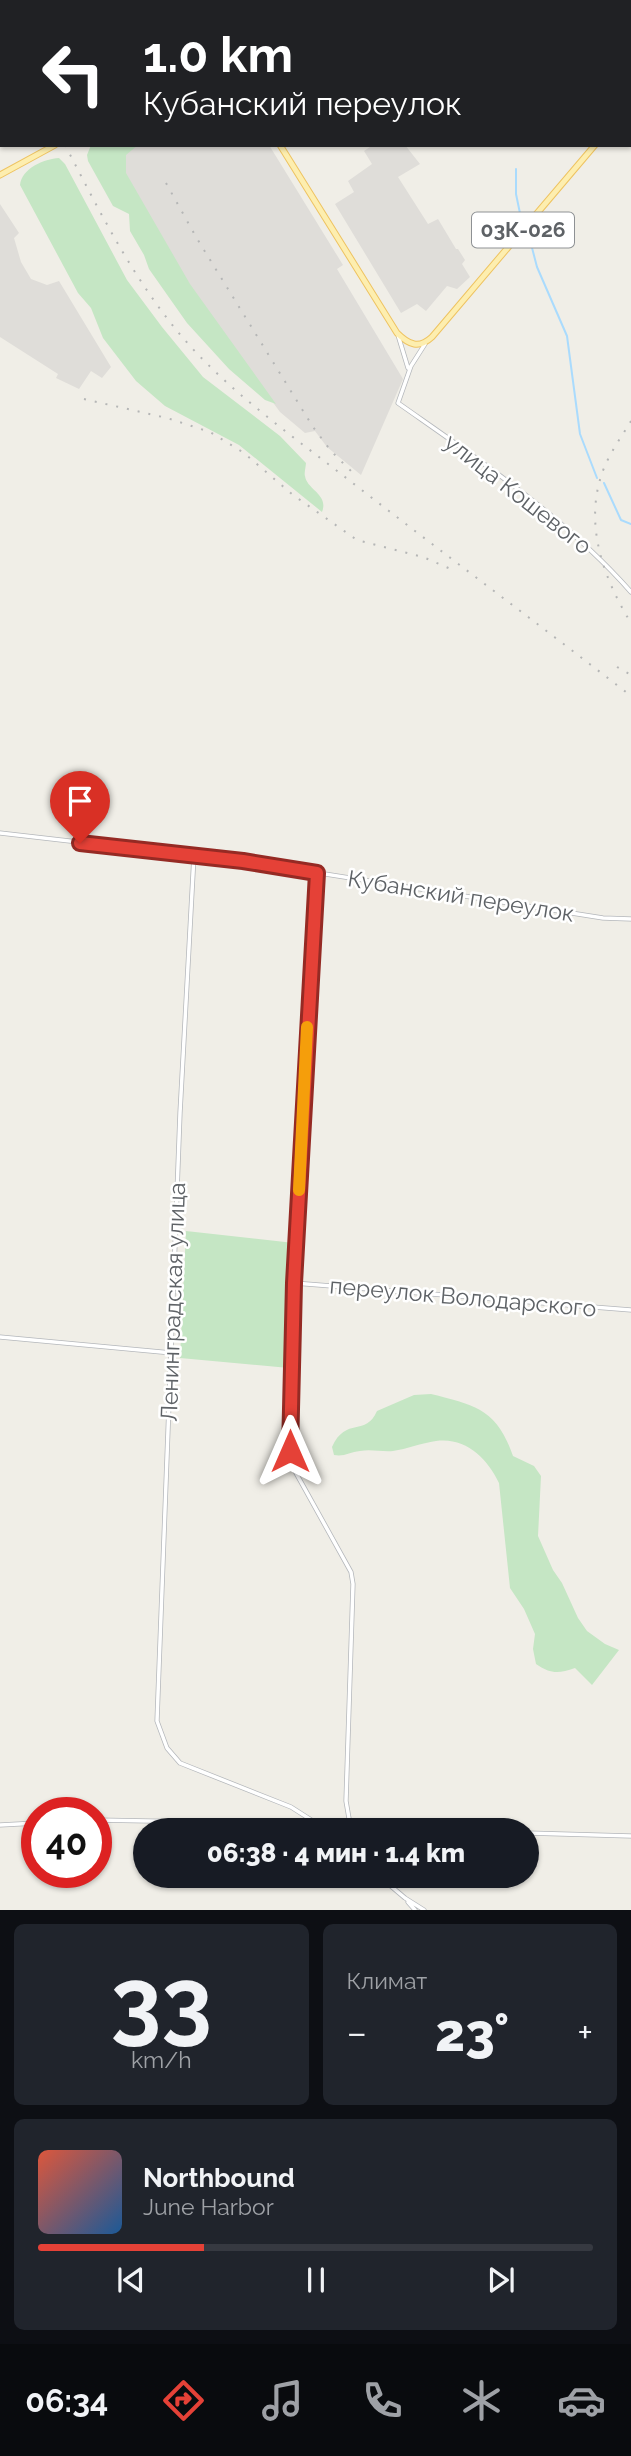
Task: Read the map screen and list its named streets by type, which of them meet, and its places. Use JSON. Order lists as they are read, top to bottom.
{
  "streets": {
    "main road": ["03К-026"],
    "street": [
      "улица Кошевого",
      "Кубанский переулок",
      "переулок Володарского",
      "Ленинградская улица"
    ]
  },
  "crossings": [
    ["Кубанский переулок", "Ленинградская улица"]
  ],
  "page": {
    "turn": ["1.0 km", "Кубанский переулок"],
    "limit": "40",
    "trip": "06:38 · 4 мин · 1.4 km",
    "tile": [
      ["33", "km/h"],
      "Климат"
    ],
    "heat": ["−", "23°", "+"],
    "song": ["Northbound", "June Harbor"],
    "tabs": "06:34"
  }
}
